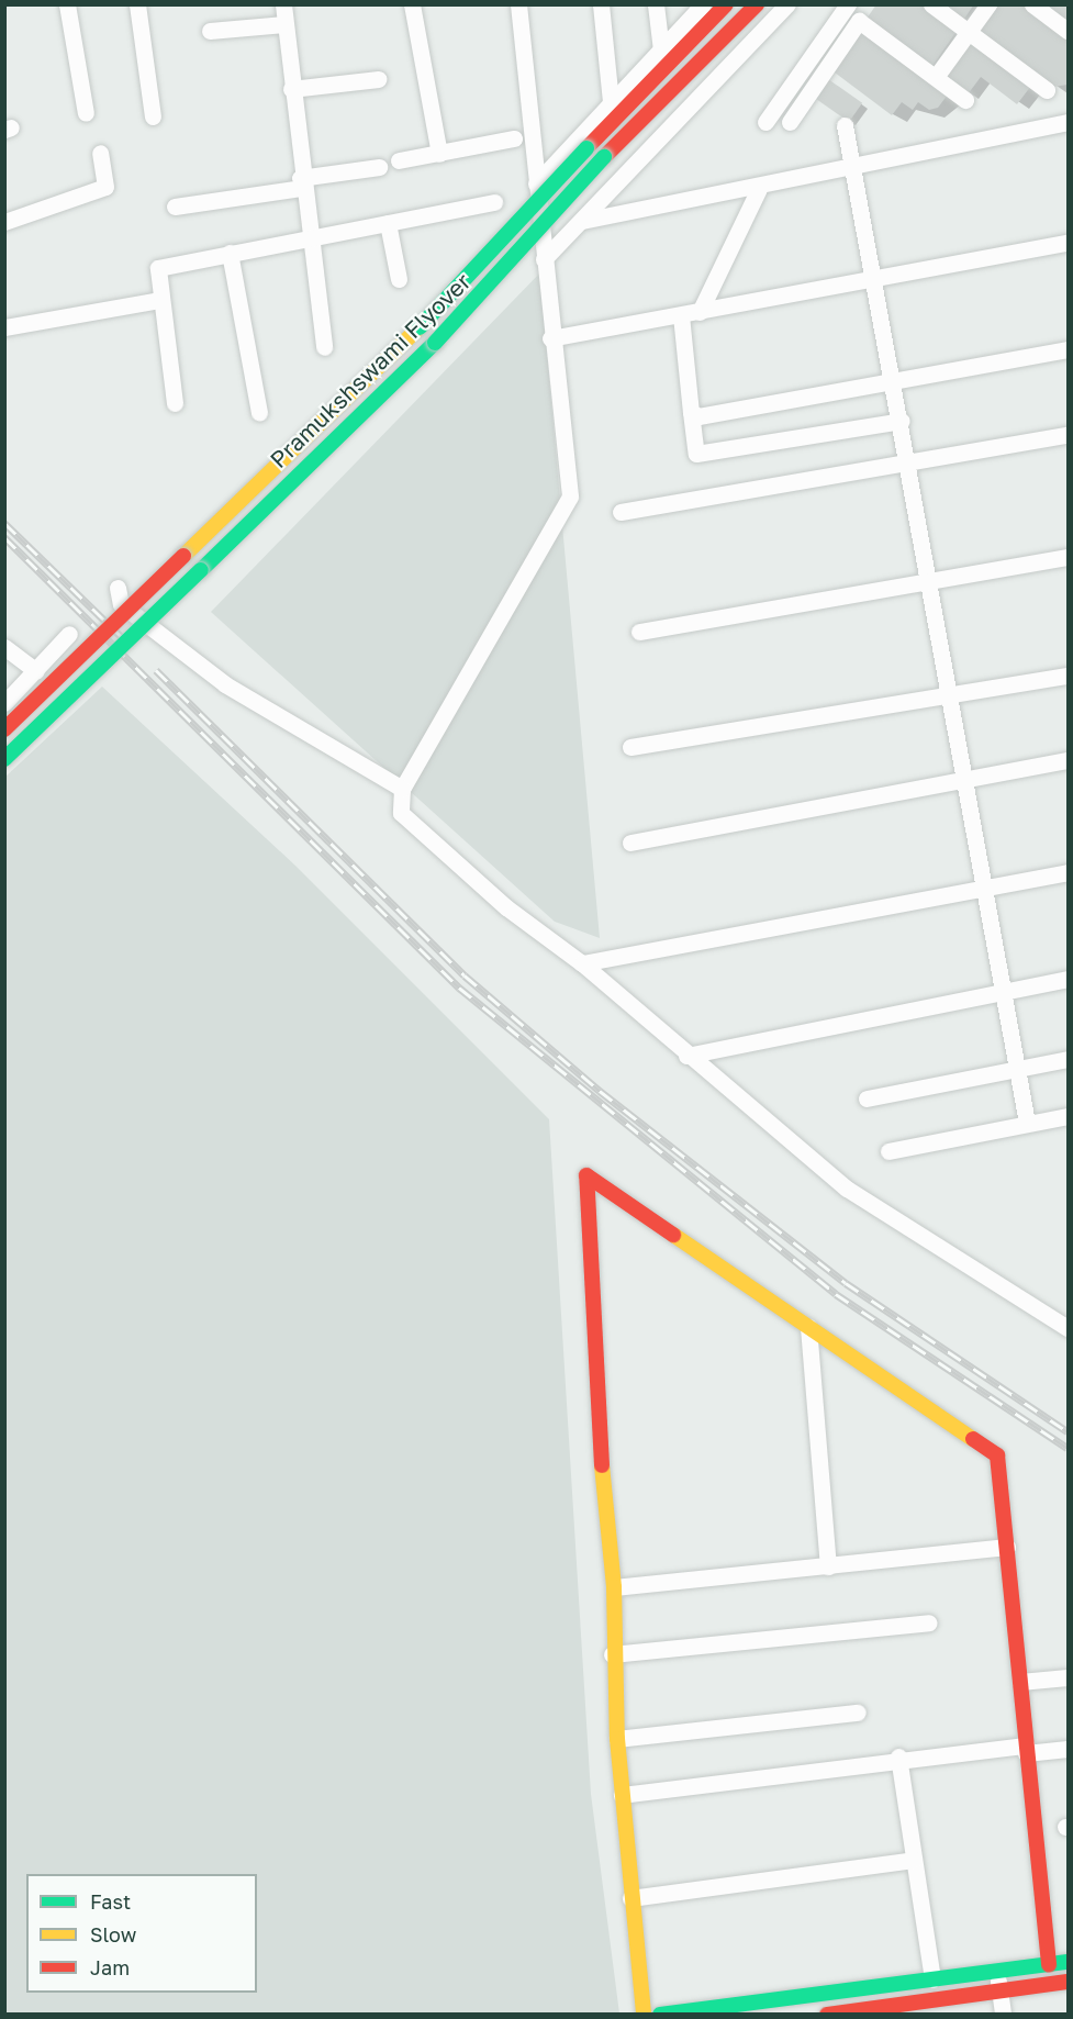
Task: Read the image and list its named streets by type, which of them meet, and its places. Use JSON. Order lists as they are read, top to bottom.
{
  "streets": {
    "street": ["Pramukshswami Flyover"]
  },
  "legend": ["Fast", "Slow", "Jam"]
}
